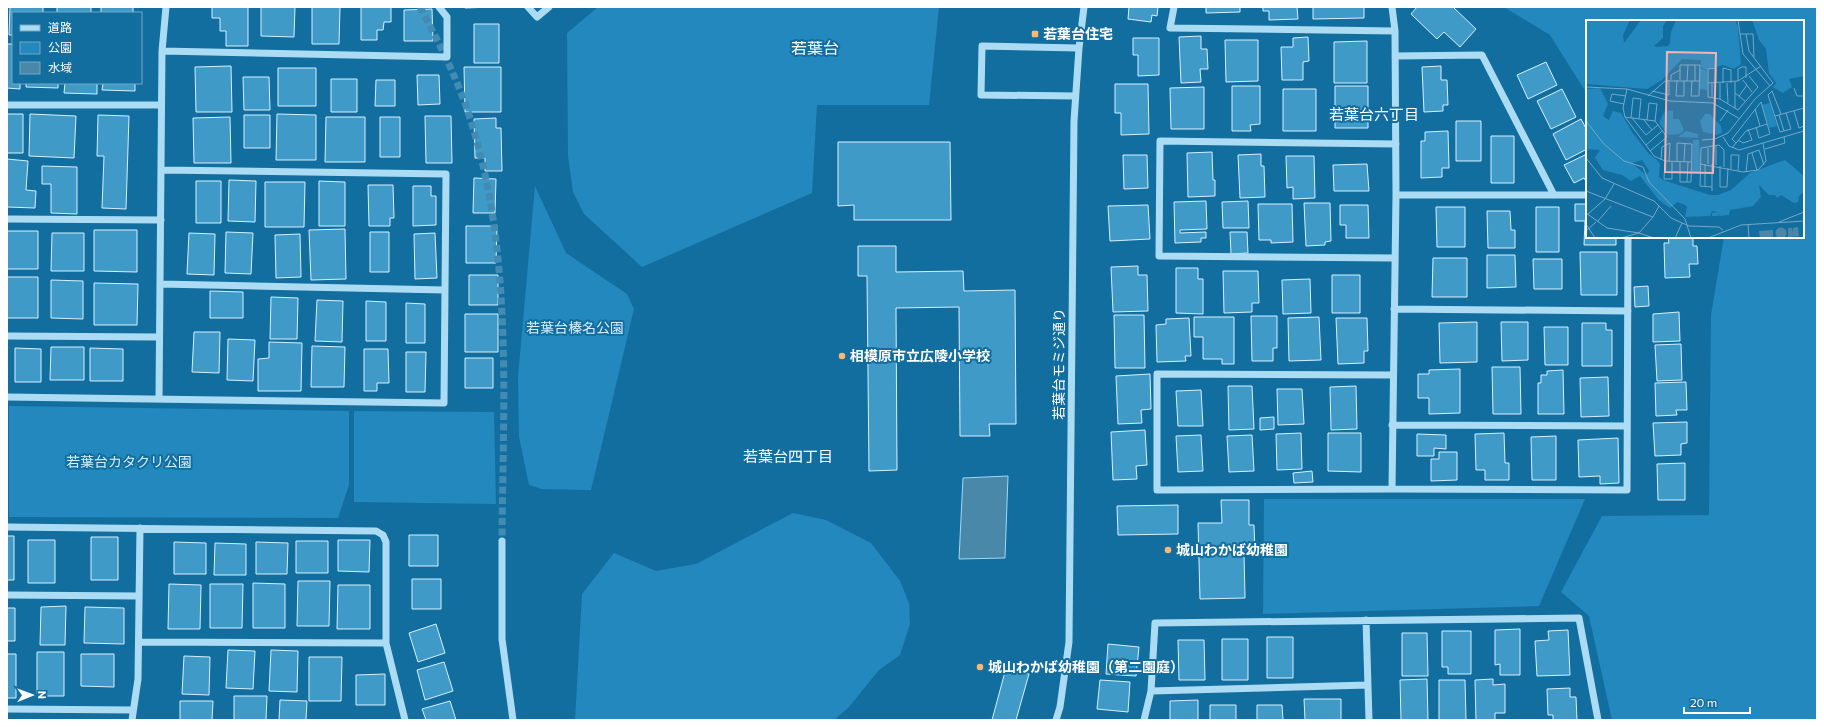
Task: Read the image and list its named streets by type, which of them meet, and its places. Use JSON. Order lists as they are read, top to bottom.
{
  "streets": {
    "street": ["若葉台モミジ通り"]
  },
  "districts": ["若葉台", "若葉台六丁目", "若葉台四丁目"],
  "parks": ["若葉台榛名公園", "若葉台カタクリ公園"],
  "places": {
    "transit": ["若葉台住宅"],
    "other": ["相模原市立広陵小学校", "城山わかば幼稚園", "城山わかば幼稚園（第二園庭）"]
  },
  "legend": ["道路", "公園", "水域"],
  "scale_bar": "20 m",
  "north": "right"
}
